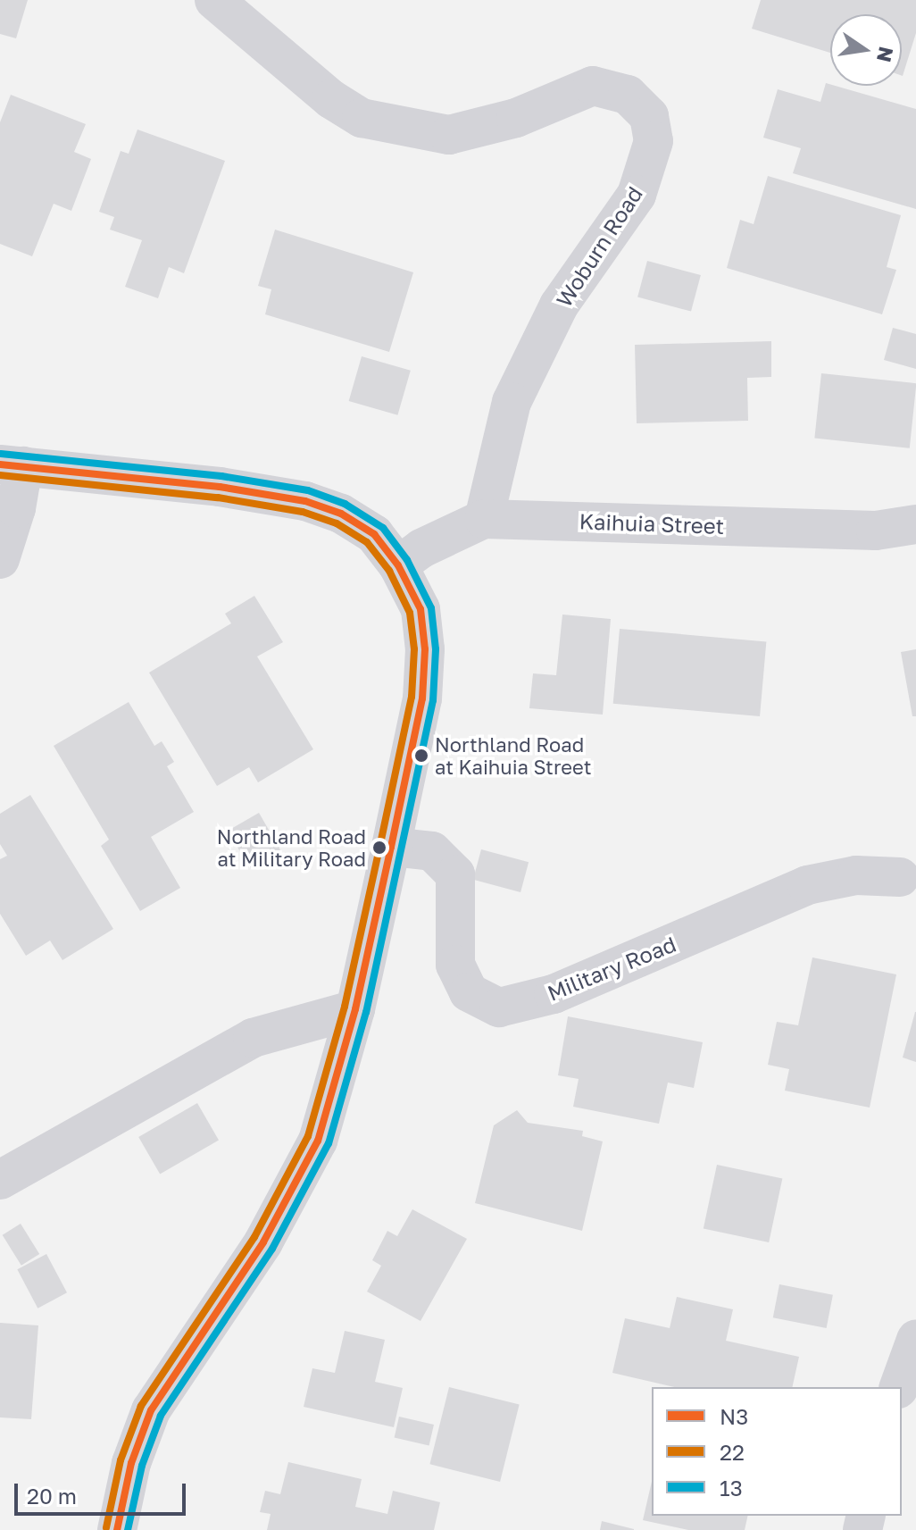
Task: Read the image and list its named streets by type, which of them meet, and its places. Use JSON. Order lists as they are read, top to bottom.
{
  "streets": {
    "street": ["Woburn Road", "Kaihuia Street", "Military Road"]
  },
  "crossings": [
    ["Woburn Road", "Kaihuia Street"]
  ],
  "places": ["Northland Road at Kaihuia Street", "Northland Road at Military Road"],
  "lines": ["transit line 13", "transit line N3", "transit line 22"],
  "legend": ["N3", "22", "13"],
  "scale_bar": "20 m",
  "north": "right"
}
